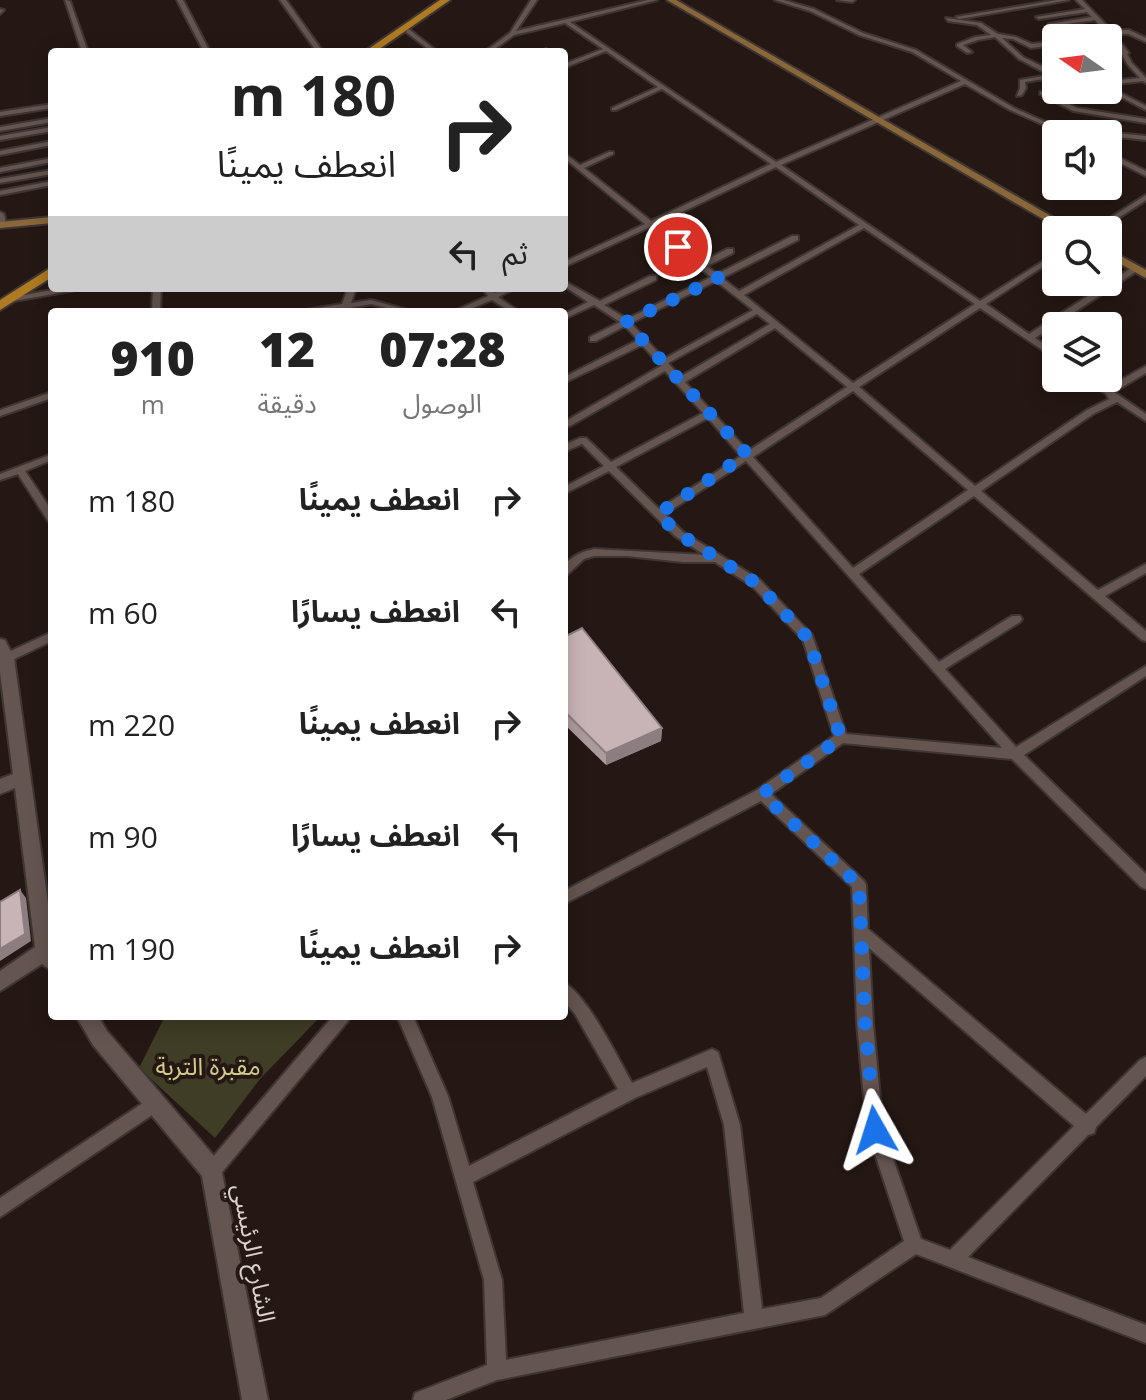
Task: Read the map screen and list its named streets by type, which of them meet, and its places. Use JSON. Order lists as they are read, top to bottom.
{
  "streets": {
    "street": ["الشارع الرئيسي"]
  },
  "parks": ["مقبرة التربة"],
  "north": "left",
  "page": {
    "turn": ["180 m", "انعطف يمينًا"],
    "then": "ثم",
    "eta": [
      "07:28",
      "الوصول",
      "12",
      "دقيقة",
      "910",
      "m"
    ],
    "list": [
      {
        "name": "انعطف يمينًا",
        "value": "180 m"
      },
      {
        "name": "انعطف يسارًا",
        "value": "60 m"
      },
      {
        "name": "انعطف يمينًا",
        "value": "220 m"
      },
      {
        "name": "انعطف يسارًا",
        "value": "90 m"
      },
      {
        "name": "انعطف يمينًا",
        "value": "190 m"
      }
    ]
  }
}
